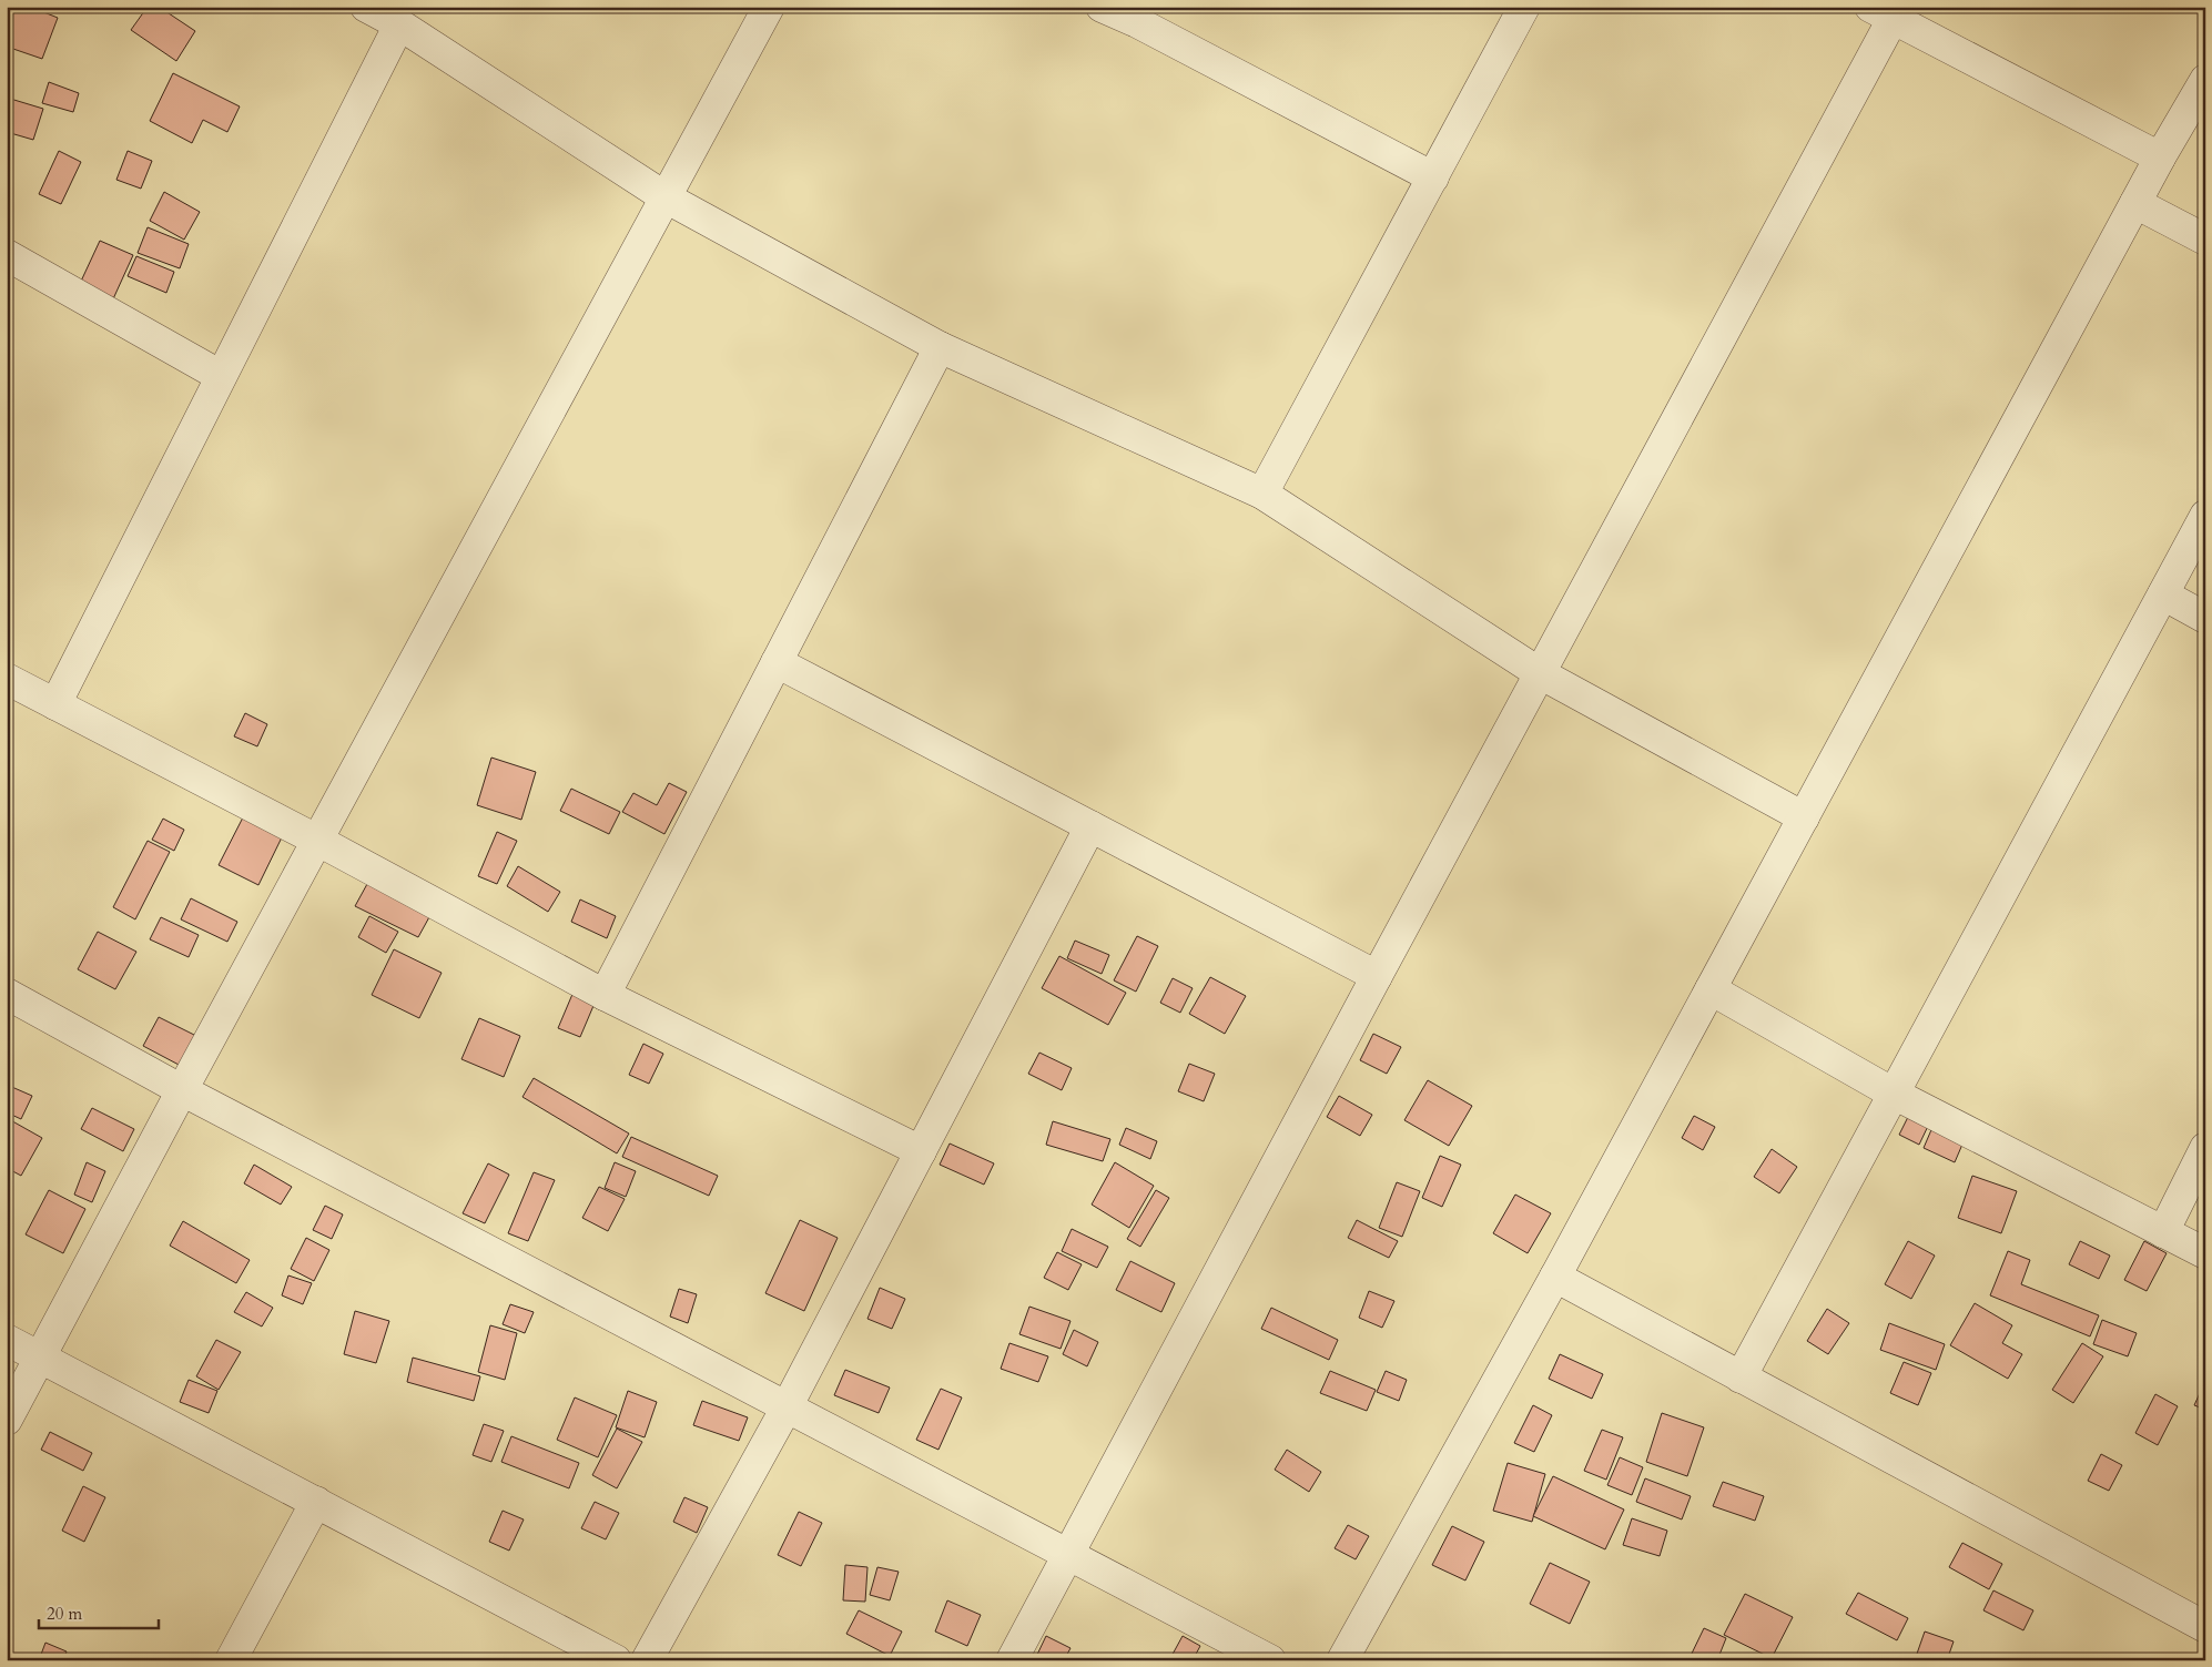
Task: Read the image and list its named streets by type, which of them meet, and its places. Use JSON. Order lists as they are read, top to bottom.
{
  "scale_bar": "20 m"
}
